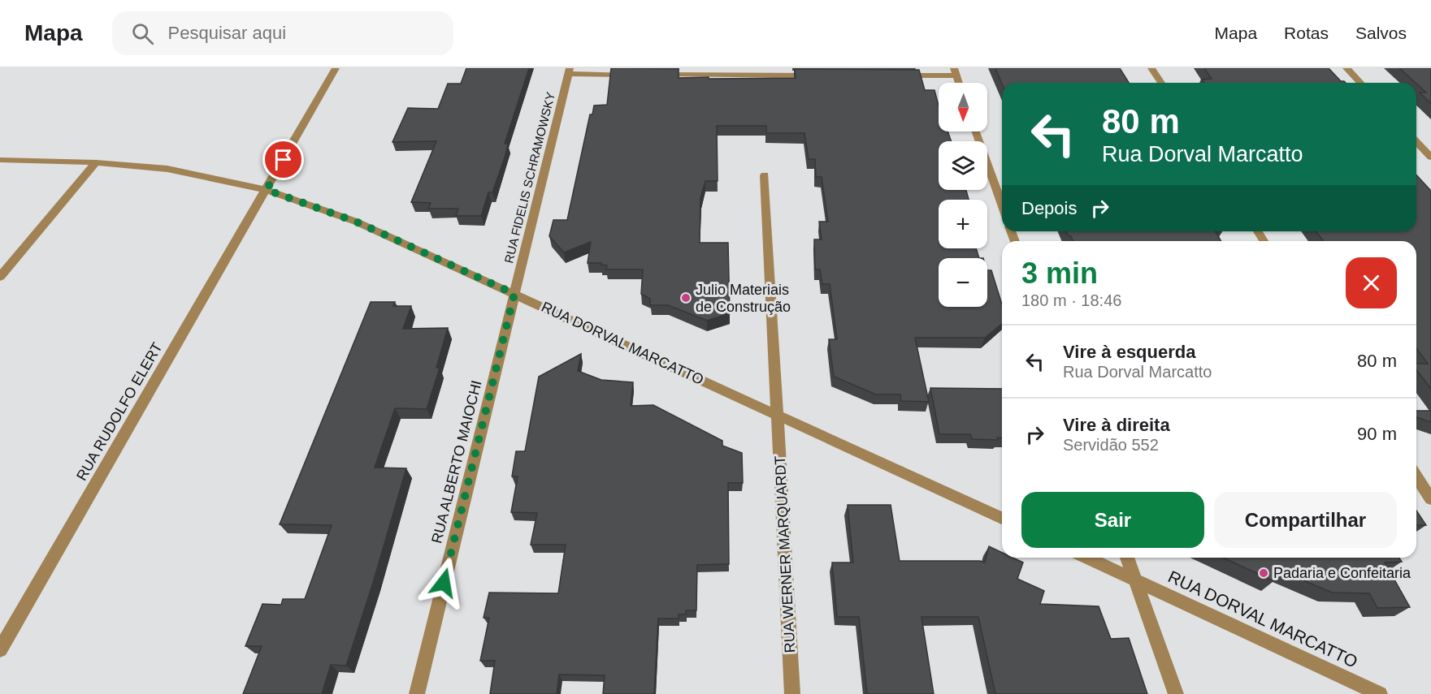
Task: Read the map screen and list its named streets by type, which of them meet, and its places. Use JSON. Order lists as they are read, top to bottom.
{
  "streets": {
    "street": [
      "RUA FIDELIS SCHRAMOWSKY",
      "RUA DORVAL MARCATTO",
      "RUA RUDOLFO ELERT",
      "RUA ALBERTO MAIOCHI",
      "RUA WERNER MARQUARDT"
    ]
  },
  "crossings": [
    ["RUA FIDELIS SCHRAMOWSKY", "RUA DORVAL MARCATTO"],
    ["RUA FIDELIS SCHRAMOWSKY", "RUA ALBERTO MAIOCHI"],
    ["RUA DORVAL MARCATTO", "RUA RUDOLFO ELERT"],
    ["RUA DORVAL MARCATTO", "RUA ALBERTO MAIOCHI"],
    ["RUA DORVAL MARCATTO", "RUA WERNER MARQUARDT"]
  ],
  "places": ["Julio Materiais de Construção", "Padaria e Confeitaria"],
  "north": "bottom",
  "page": {
    "header": "Mapa",
    "search": "Pesquisar aqui",
    "nav": ["Mapa", "Rotas", "Salvos"],
    "map_buttons": ["+", "−"],
    "turn": ["80 m", "Rua Dorval Marcatto"],
    "then": "Depois",
    "heading": ["3 min", "180 m · 18:46"],
    "list": [
      {
        "name": "Vire à esquerda",
        "note": "Rua Dorval Marcatto",
        "value": "80 m"
      },
      {
        "name": "Vire à direita",
        "note": "Servidão 552",
        "value": "90 m"
      }
    ],
    "buttons": ["Sair", "Compartilhar"]
  }
}
